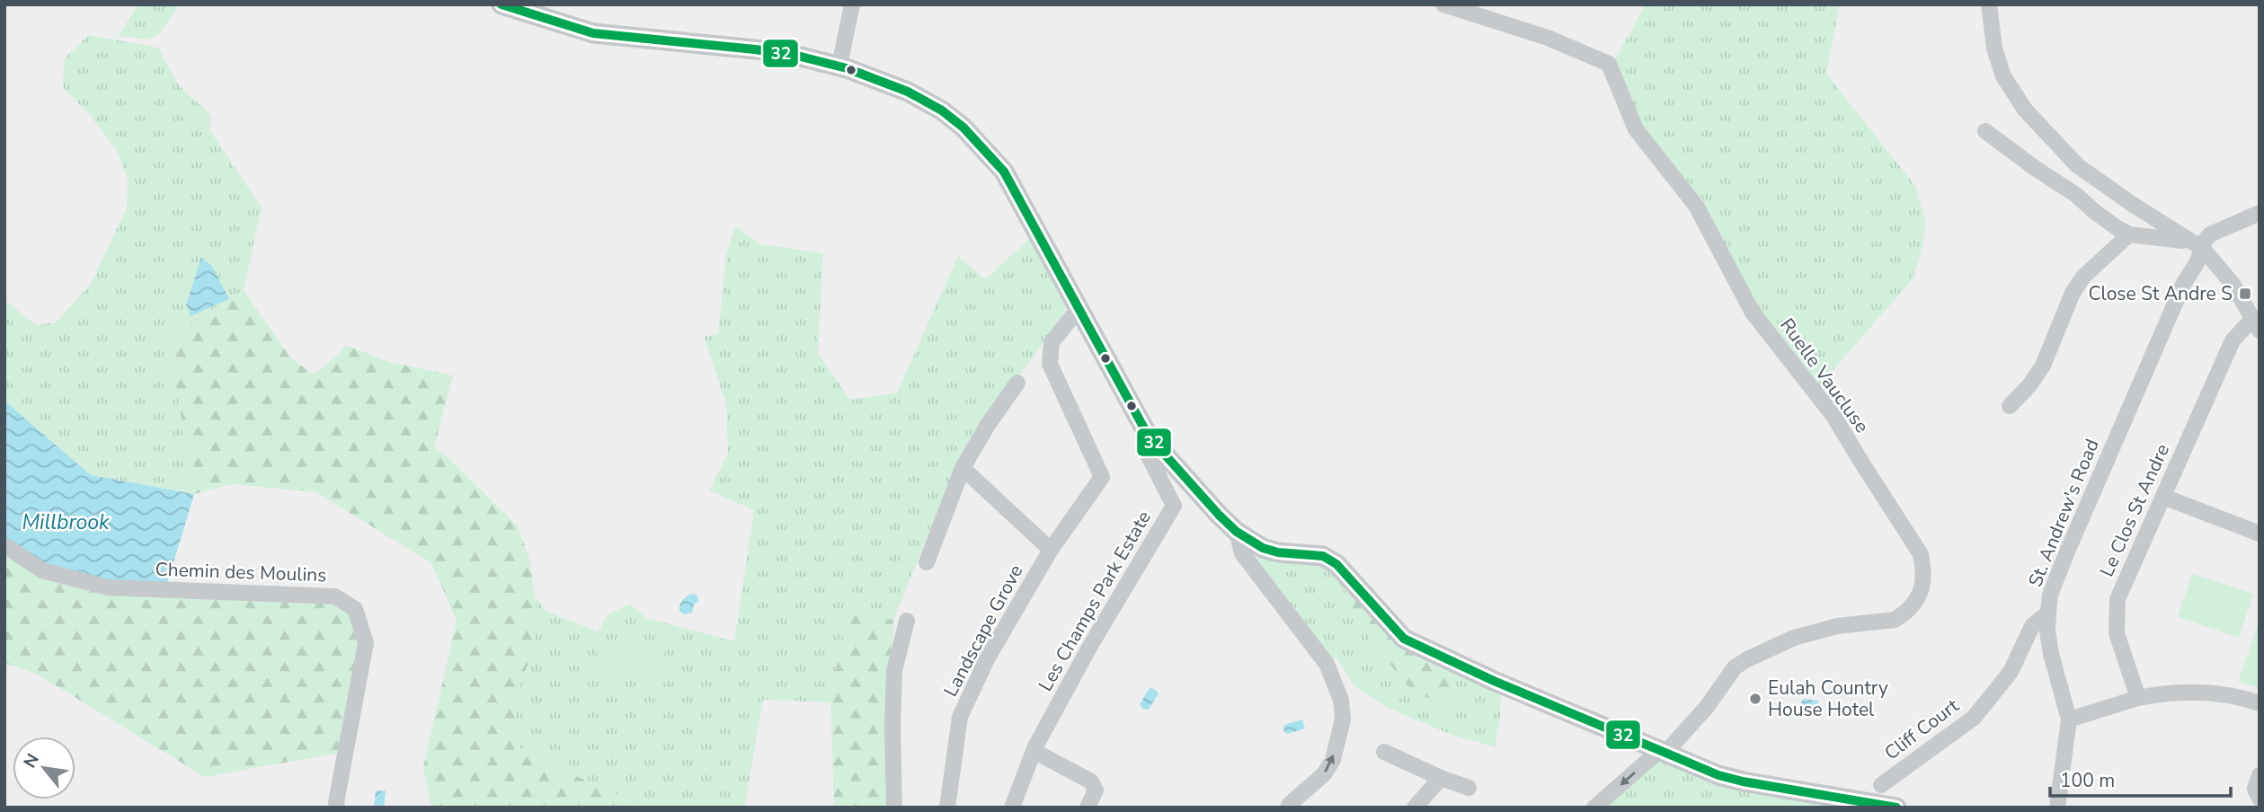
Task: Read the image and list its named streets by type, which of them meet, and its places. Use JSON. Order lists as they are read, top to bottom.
{
  "streets": {
    "street": [
      "Ruelle Vaucluse",
      "Le Clos St Andre",
      "St. Andrew's Road",
      "Chemin des Moulins",
      "Les Champs Park Estate",
      "Landscape Grove",
      "Cliff Court"
    ]
  },
  "crossings": [
    ["St. Andrew's Road", "Cliff Court"]
  ],
  "water": ["Millbrook"],
  "places": {
    "transit": ["Close St Andre S"],
    "other": ["Eulah Country House Hotel"]
  },
  "lines": ["transit line 32"],
  "scale_bar": "100 m",
  "north": "top left"
}
